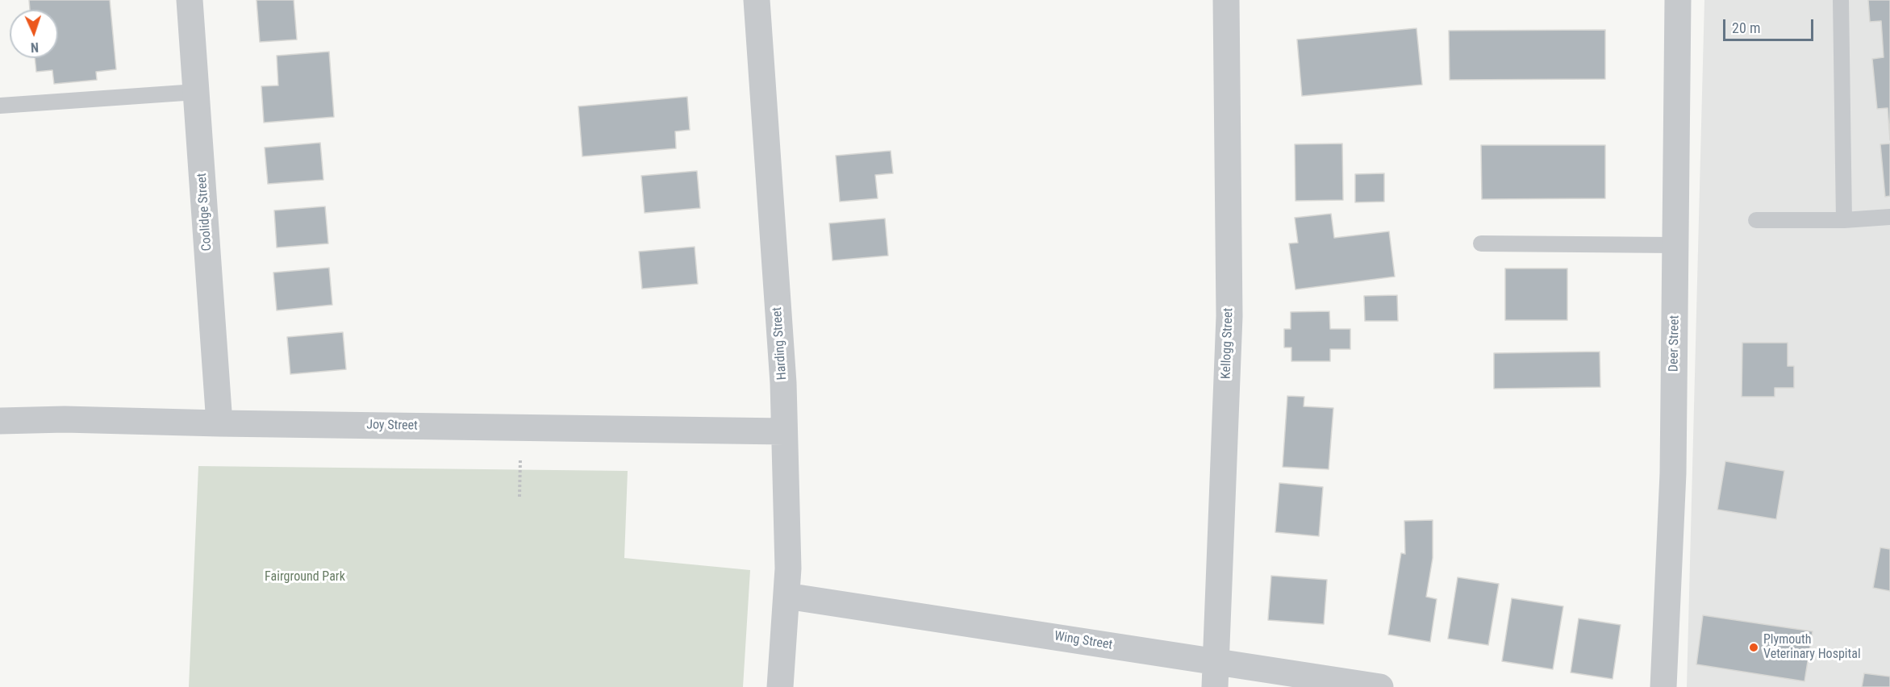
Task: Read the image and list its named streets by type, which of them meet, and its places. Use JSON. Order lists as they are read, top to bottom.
{
  "streets": {
    "street": [
      "Coolidge Street",
      "Harding Street",
      "Kellogg Street",
      "Deer Street",
      "Joy Street",
      "Wing Street"
    ]
  },
  "crossings": [
    ["Coolidge Street", "Joy Street"],
    ["Harding Street", "Joy Street"],
    ["Harding Street", "Wing Street"],
    ["Kellogg Street", "Wing Street"]
  ],
  "parks": ["Fairground Park"],
  "places": ["Plymouth Veterinary Hospital"],
  "scale_bar": "20 m",
  "north": "bottom"
}
